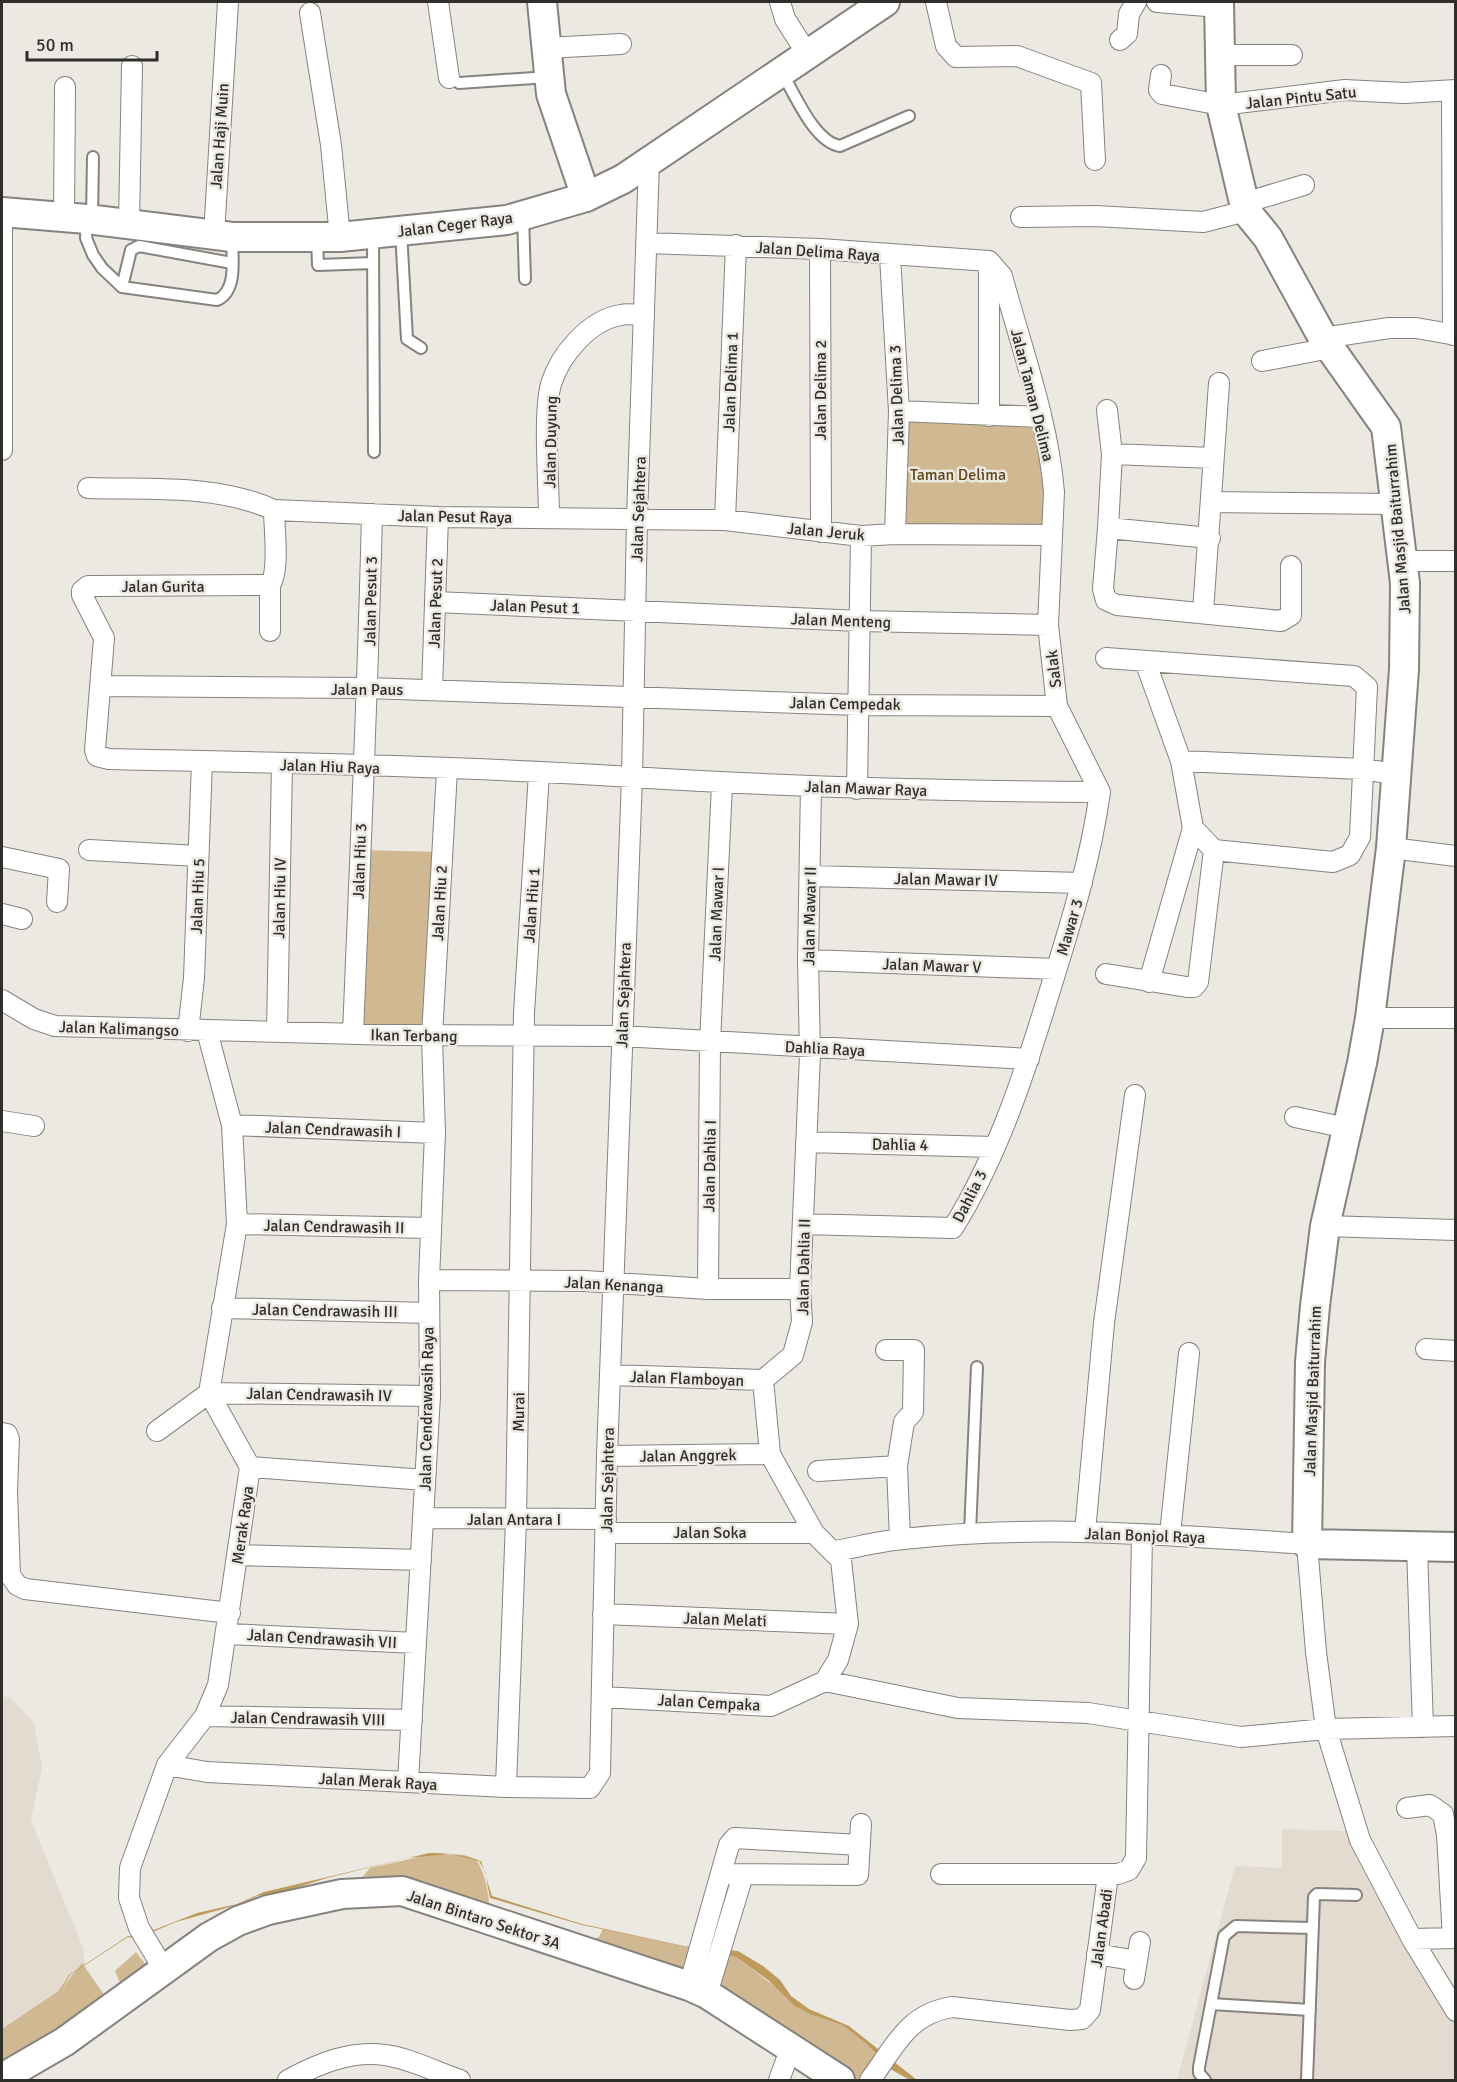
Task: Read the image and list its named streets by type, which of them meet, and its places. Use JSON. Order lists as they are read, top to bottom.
{
  "streets": {
    "street": [
      "Jalan Pintu Satu",
      "Jalan Haji Muin",
      "Jalan Ceger Raya",
      "Jalan Delima Raya",
      "Jalan Delima 1",
      "Jalan Delima 2",
      "Jalan Delima 3",
      "Jalan Taman Delima",
      "Jalan Duyung",
      "Jalan Sejahtera",
      "Jalan Pesut Raya",
      "Jalan Masjid Baiturrahim",
      "Jalan Jeruk",
      "Jalan Gurita",
      "Jalan Pesut 3",
      "Jalan Pesut 2",
      "Jalan Pesut 1",
      "Jalan Menteng",
      "Salak",
      "Jalan Paus",
      "Jalan Cempedak",
      "Jalan Hiu Raya",
      "Jalan Mawar Raya",
      "Jalan Hiu 3",
      "Jalan Mawar IV",
      "Jalan Hiu 5",
      "Jalan Hiu IV",
      "Jalan Hiu 2",
      "Jalan Hiu 1",
      "Jalan Mawar I",
      "Jalan Mawar II",
      "Mawar 3",
      "Jalan Mawar V",
      "Jalan Kalimangso",
      "Ikan Terbang",
      "Dahlia Raya",
      "Jalan Cendrawasih I",
      "Dahlia 4",
      "Jalan Dahlia I",
      "Dahlia 3",
      "Jalan Cendrawasih II",
      "Jalan Dahlia II",
      "Jalan Kenanga",
      "Jalan Cendrawasih III",
      "Jalan Flamboyan",
      "Jalan Cendrawasih IV",
      "Jalan Cendrawasih Raya",
      "Murai",
      "Jalan Anggrek",
      "Jalan Antara I",
      "Merak Raya",
      "Jalan Soka",
      "Jalan Bonjol Raya",
      "Jalan Melati",
      "Jalan Cendrawasih VII",
      "Jalan Cempaka",
      "Jalan Cendrawasih VIII",
      "Jalan Merak Raya",
      "Jalan Bintaro Sektor 3A",
      "Jalan Abadi"
    ]
  },
  "crossings": [
    ["Jalan Pintu Satu", "Jalan Masjid Baiturrahim"],
    ["Jalan Haji Muin", "Jalan Ceger Raya"],
    ["Jalan Ceger Raya", "Jalan Sejahtera"],
    ["Jalan Delima Raya", "Jalan Delima 1"],
    ["Jalan Delima Raya", "Jalan Delima 2"],
    ["Jalan Delima Raya", "Jalan Delima 3"],
    ["Jalan Delima Raya", "Jalan Taman Delima"],
    ["Jalan Delima Raya", "Jalan Sejahtera"],
    ["Jalan Delima 1", "Jalan Jeruk"],
    ["Jalan Delima 2", "Jalan Jeruk"],
    ["Jalan Delima 3", "Jalan Jeruk"],
    ["Jalan Taman Delima", "Jalan Jeruk"],
    ["Jalan Taman Delima", "Salak"],
    ["Jalan Duyung", "Jalan Sejahtera"],
    ["Jalan Duyung", "Jalan Pesut Raya"],
    ["Jalan Sejahtera", "Jalan Pesut Raya"],
    ["Jalan Sejahtera", "Jalan Jeruk"],
    ["Jalan Sejahtera", "Jalan Pesut 1"],
    ["Jalan Sejahtera", "Jalan Menteng"],
    ["Jalan Sejahtera", "Jalan Paus"],
    ["Jalan Sejahtera", "Jalan Cempedak"],
    ["Jalan Sejahtera", "Jalan Hiu Raya"],
    ["Jalan Sejahtera", "Jalan Mawar Raya"],
    ["Jalan Sejahtera", "Ikan Terbang"],
    ["Jalan Sejahtera", "Dahlia Raya"],
    ["Jalan Sejahtera", "Jalan Kenanga"],
    ["Jalan Sejahtera", "Jalan Flamboyan"],
    ["Jalan Sejahtera", "Jalan Anggrek"],
    ["Jalan Sejahtera", "Jalan Antara I"],
    ["Jalan Sejahtera", "Jalan Soka"],
    ["Jalan Sejahtera", "Jalan Melati"],
    ["Jalan Sejahtera", "Jalan Cempaka"],
    ["Jalan Sejahtera", "Jalan Merak Raya"],
    ["Jalan Pesut Raya", "Jalan Jeruk"],
    ["Jalan Pesut Raya", "Jalan Pesut 3"],
    ["Jalan Pesut Raya", "Jalan Pesut 2"],
    ["Jalan Masjid Baiturrahim", "Jalan Bonjol Raya"],
    ["Jalan Jeruk", "Salak"],
    ["Jalan Gurita", "Jalan Paus"],
    ["Jalan Gurita", "Jalan Hiu Raya"],
    ["Jalan Pesut 3", "Jalan Paus"],
    ["Jalan Pesut 3", "Jalan Hiu 3"],
    ["Jalan Pesut 2", "Jalan Pesut 1"],
    ["Jalan Pesut 2", "Jalan Paus"],
    ["Jalan Pesut 1", "Jalan Menteng"],
    ["Jalan Menteng", "Salak"],
    ["Salak", "Jalan Cempedak"],
    ["Salak", "Jalan Mawar Raya"],
    ["Salak", "Mawar 3"],
    ["Jalan Paus", "Jalan Cempedak"],
    ["Jalan Paus", "Jalan Hiu Raya"],
    ["Jalan Paus", "Jalan Hiu 3"],
    ["Jalan Hiu Raya", "Jalan Mawar Raya"],
    ["Jalan Hiu Raya", "Jalan Hiu 3"],
    ["Jalan Hiu Raya", "Jalan Hiu 5"],
    ["Jalan Hiu Raya", "Jalan Hiu IV"],
    ["Jalan Hiu Raya", "Jalan Hiu 2"],
    ["Jalan Hiu Raya", "Jalan Hiu 1"],
    ["Jalan Mawar Raya", "Jalan Mawar I"],
    ["Jalan Mawar Raya", "Jalan Mawar II"],
    ["Jalan Mawar Raya", "Mawar 3"],
    ["Jalan Hiu 3", "Ikan Terbang"],
    ["Jalan Mawar IV", "Jalan Mawar II"],
    ["Jalan Mawar IV", "Mawar 3"],
    ["Jalan Hiu 5", "Jalan Kalimangso"],
    ["Jalan Hiu 5", "Ikan Terbang"],
    ["Jalan Hiu IV", "Ikan Terbang"],
    ["Jalan Hiu 2", "Ikan Terbang"],
    ["Jalan Hiu 2", "Jalan Cendrawasih Raya"],
    ["Jalan Hiu 1", "Ikan Terbang"],
    ["Jalan Hiu 1", "Murai"],
    ["Jalan Mawar I", "Dahlia Raya"],
    ["Jalan Mawar I", "Jalan Dahlia I"],
    ["Jalan Mawar II", "Jalan Mawar V"],
    ["Jalan Mawar II", "Dahlia Raya"],
    ["Jalan Mawar II", "Jalan Dahlia II"],
    ["Mawar 3", "Jalan Mawar V"],
    ["Mawar 3", "Dahlia Raya"],
    ["Mawar 3", "Dahlia 3"],
    ["Jalan Kalimangso", "Ikan Terbang"],
    ["Ikan Terbang", "Dahlia Raya"],
    ["Ikan Terbang", "Jalan Cendrawasih Raya"],
    ["Ikan Terbang", "Murai"],
    ["Dahlia Raya", "Jalan Dahlia I"],
    ["Dahlia Raya", "Dahlia 3"],
    ["Dahlia Raya", "Jalan Dahlia II"],
    ["Jalan Cendrawasih I", "Jalan Cendrawasih Raya"],
    ["Dahlia 4", "Dahlia 3"],
    ["Dahlia 4", "Jalan Dahlia II"],
    ["Jalan Dahlia I", "Jalan Kenanga"],
    ["Dahlia 3", "Jalan Dahlia II"],
    ["Jalan Cendrawasih II", "Jalan Cendrawasih Raya"],
    ["Jalan Dahlia II", "Jalan Kenanga"],
    ["Jalan Dahlia II", "Jalan Flamboyan"],
    ["Jalan Kenanga", "Jalan Cendrawasih Raya"],
    ["Jalan Kenanga", "Murai"],
    ["Jalan Cendrawasih III", "Jalan Cendrawasih Raya"],
    ["Jalan Cendrawasih IV", "Jalan Cendrawasih Raya"],
    ["Jalan Cendrawasih IV", "Merak Raya"],
    ["Jalan Cendrawasih Raya", "Jalan Antara I"],
    ["Jalan Cendrawasih Raya", "Jalan Cendrawasih VII"],
    ["Jalan Cendrawasih Raya", "Jalan Cendrawasih VIII"],
    ["Jalan Cendrawasih Raya", "Jalan Merak Raya"],
    ["Murai", "Jalan Antara I"],
    ["Murai", "Jalan Merak Raya"],
    ["Jalan Antara I", "Jalan Soka"],
    ["Merak Raya", "Jalan Cendrawasih VII"],
    ["Merak Raya", "Jalan Cendrawasih VIII"],
    ["Merak Raya", "Jalan Merak Raya"],
    ["Merak Raya", "Jalan Bintaro Sektor 3A"],
    ["Jalan Bonjol Raya", "Jalan Abadi"]
  ],
  "parks": ["Taman Delima"],
  "scale_bar": "50 m"
}
